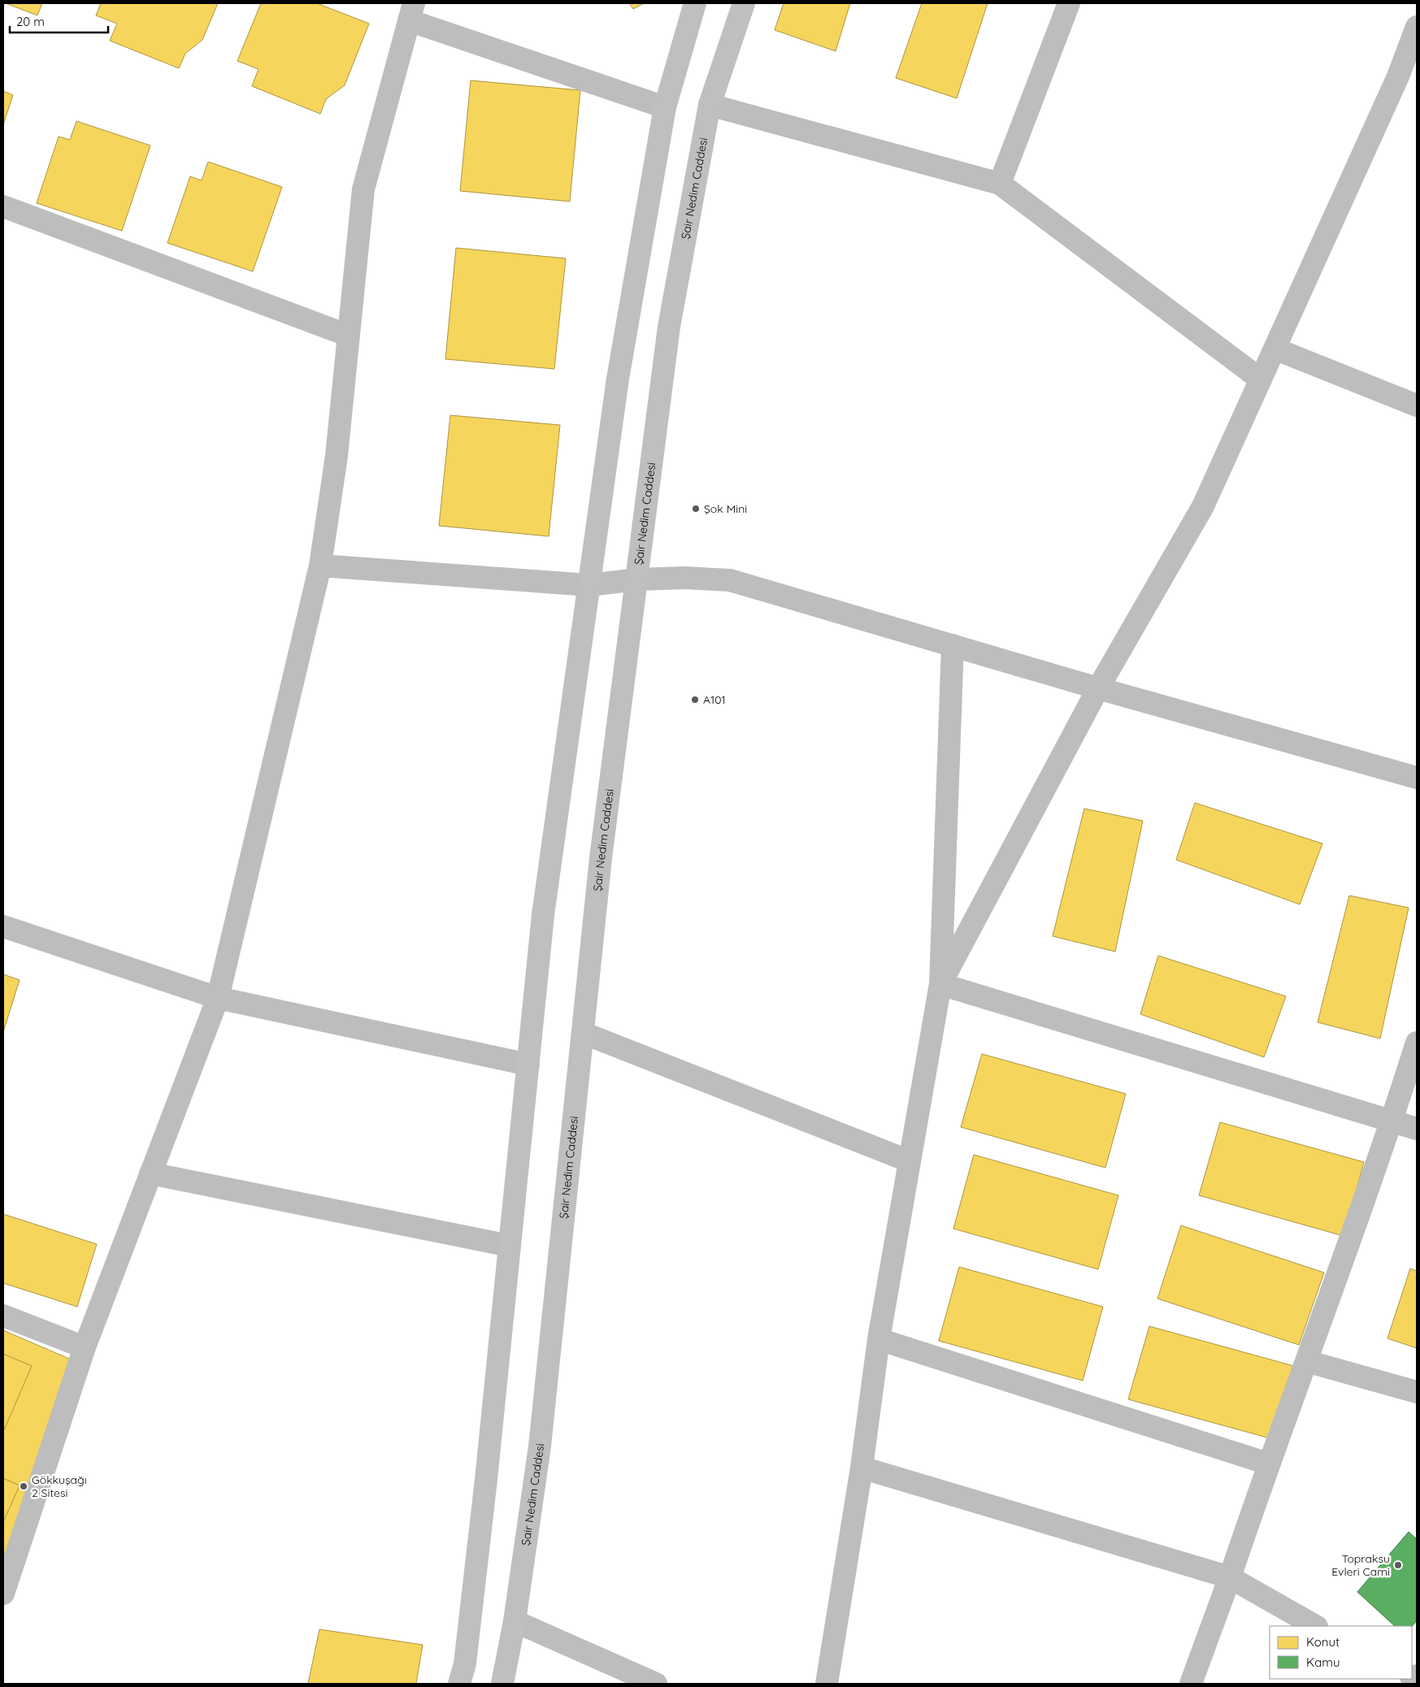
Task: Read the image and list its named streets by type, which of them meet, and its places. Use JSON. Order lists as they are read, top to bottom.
{
  "streets": {
    "street": ["Şair Nedim Caddesi"]
  },
  "places": [
    "Şok Mini",
    "A101",
    "Gökkuşağı 2 Sitesi",
    "Topraksu Evleri Cami"
  ],
  "legend": ["Konut", "Kamu"],
  "scale_bar": "20 m"
}
